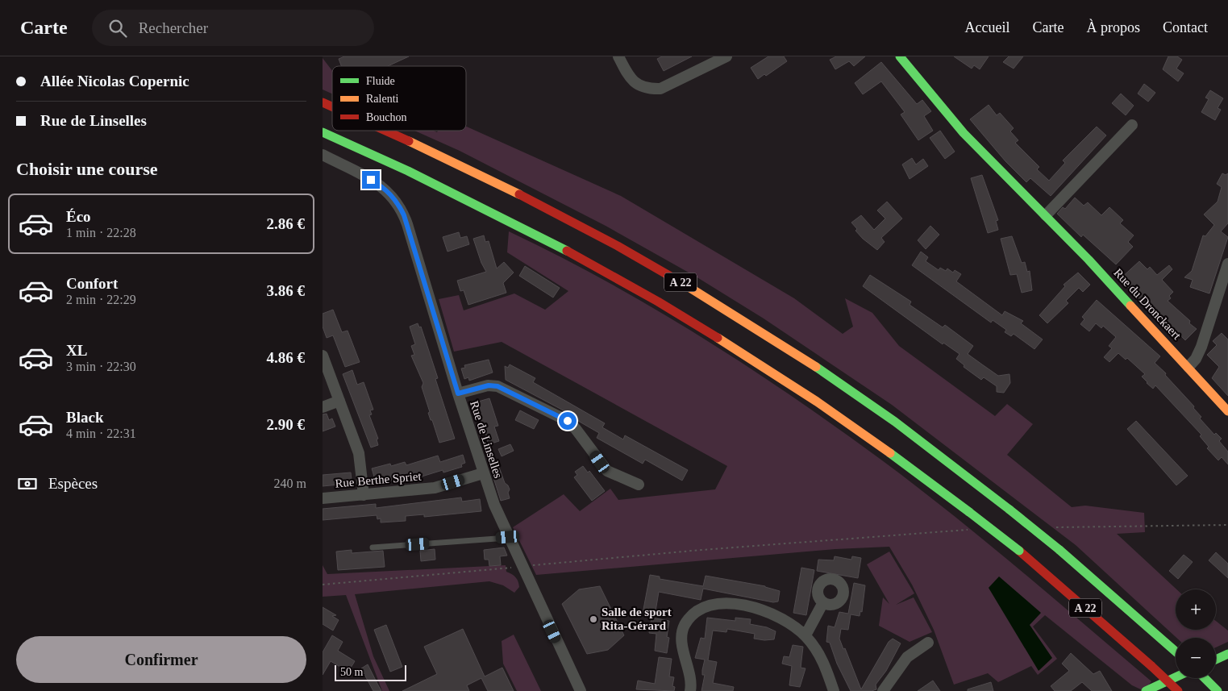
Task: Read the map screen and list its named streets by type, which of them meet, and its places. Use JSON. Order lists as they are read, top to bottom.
{
  "streets": {
    "main road": ["A 22", "Rue du Dronckaert"],
    "street": ["Rue de Linselles", "Rue Berthe Spriet"]
  },
  "crossings": [
    ["Rue de Linselles", "Rue Berthe Spriet"]
  ],
  "places": ["Salle de sport Rita-Gérard"],
  "legend": ["Fluide", "Ralenti", "Bouchon"],
  "scale_bar": "50 m",
  "page": {
    "header": "Carte",
    "search": "Rechercher",
    "nav": [
      "Accueil",
      "Carte",
      "À propos",
      "Contact"
    ],
    "banner": ["Allée Nicolas Copernic", "Rue de Linselles"],
    "heading": "Choisir une course",
    "list": [
      {
        "name": "Éco",
        "note": "1 min · 22:28",
        "value": "2.86 €"
      },
      {
        "name": "Confort",
        "note": "2 min · 22:29",
        "value": "3.86 €"
      },
      {
        "name": "XL",
        "note": "3 min · 22:30",
        "value": "4.86 €"
      },
      {
        "name": "Black",
        "note": "4 min · 22:31",
        "value": "2.90 €"
      }
    ],
    "pay": ["Espèces", "240 m"],
    "map_buttons": ["+", "−"],
    "buttons": "Confirmer",
    "scale": "50 m"
  }
}
